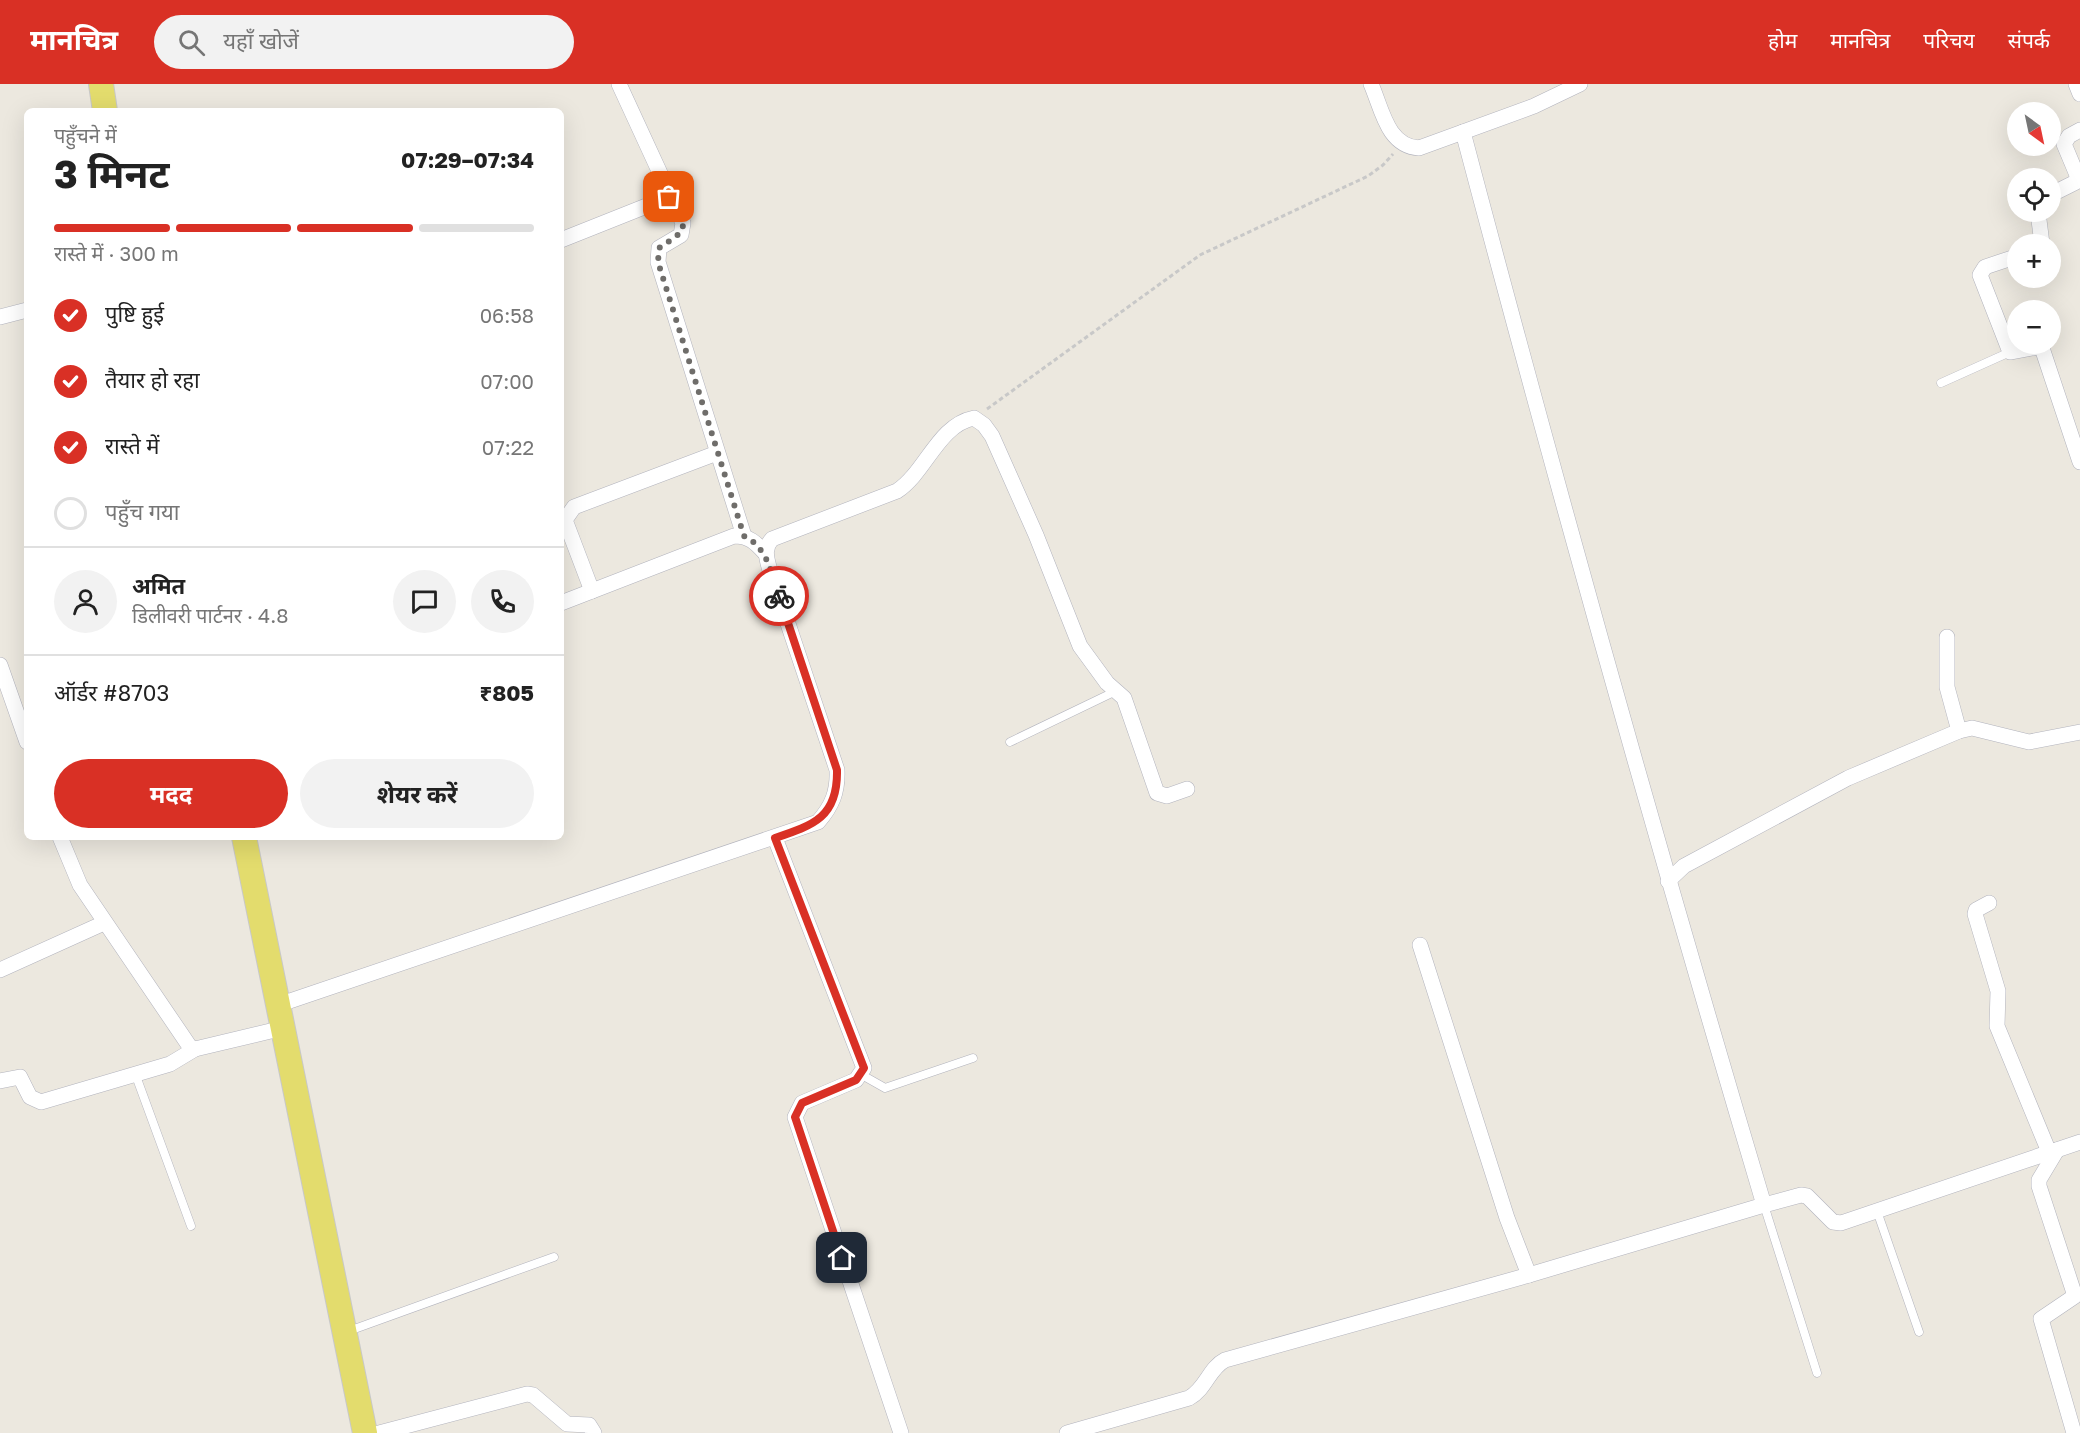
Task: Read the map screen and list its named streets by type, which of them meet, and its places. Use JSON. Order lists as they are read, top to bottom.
{
  "north": "bottom right",
  "page": {
    "header": "मानचित्र",
    "search": "यहाँ खोजें",
    "nav": [
      "होम",
      "मानचित्र",
      "परिचय",
      "संपर्क"
    ],
    "map_buttons": ["+", "−"],
    "heading": ["3 मिनट", "पहुँचने में", "07:29–07:34"],
    "panel": [
      "अमित",
      "डिलीवरी पार्टनर · 4.8",
      "ऑर्डर #8703",
      "₹805"
    ],
    "bar": "रास्ते में · 300 m",
    "list": [
      ["पुष्टि हुई", "06:58"],
      ["तैयार हो रहा", "07:00"],
      ["रास्ते में", "07:22"],
      "पहुँच गया"
    ],
    "buttons": ["मदद", "शेयर करें"]
  }
}
